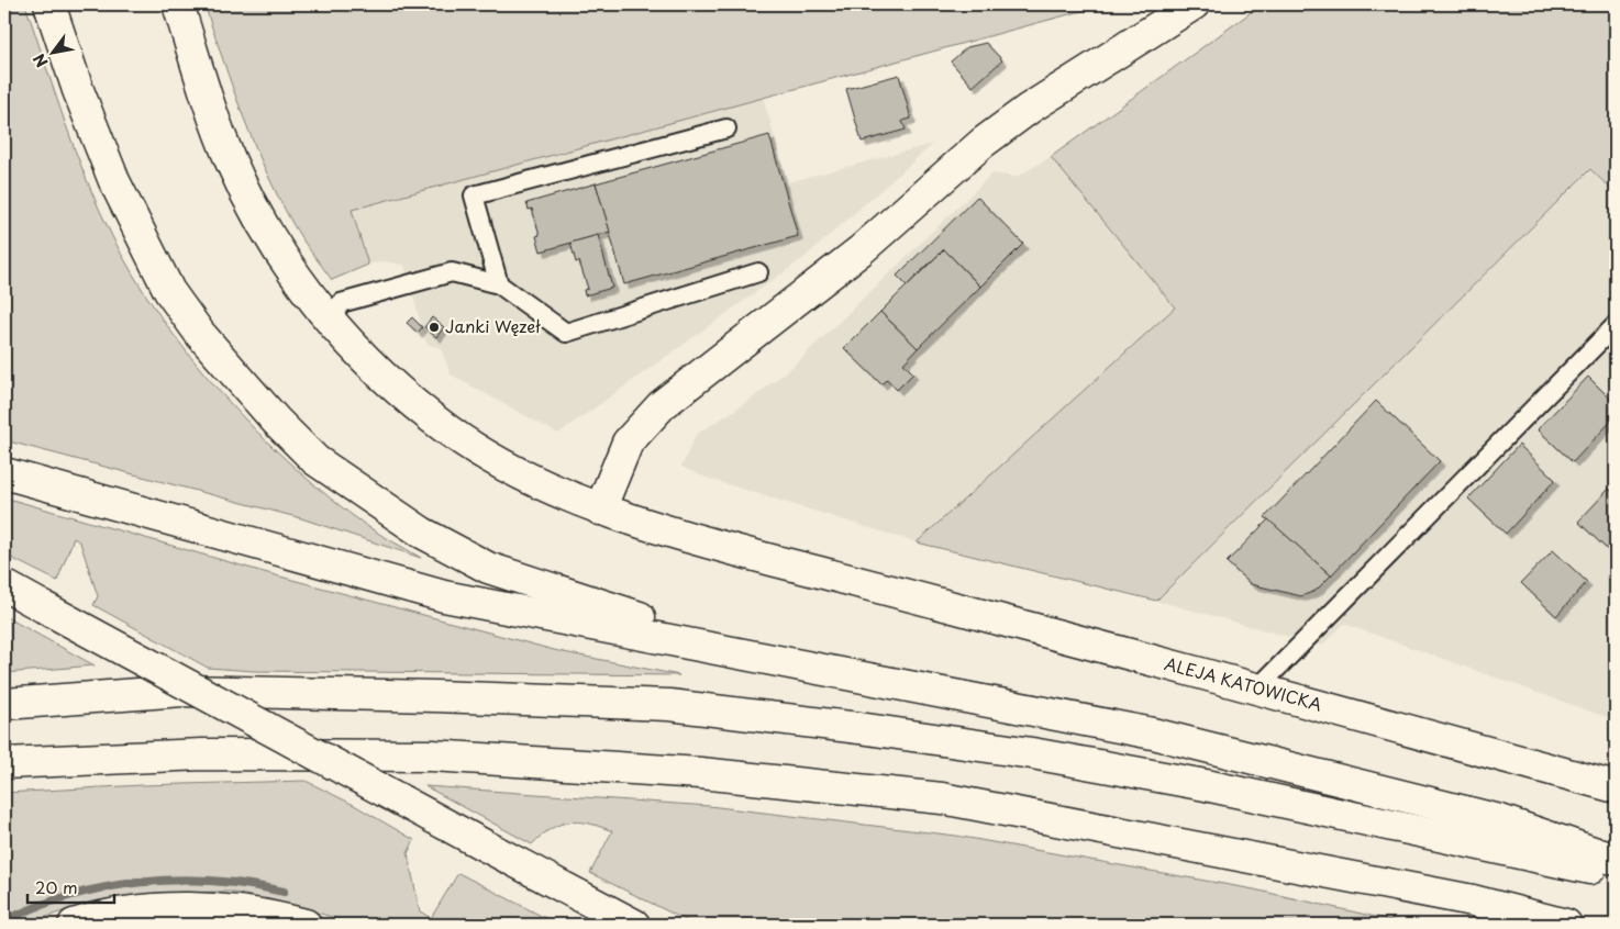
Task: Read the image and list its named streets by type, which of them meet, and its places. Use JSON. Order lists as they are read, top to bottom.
{
  "streets": {
    "main road": ["ALEJA KATOWICKA"]
  },
  "places": ["Janki Węzeł"],
  "scale_bar": "20 m",
  "north": "bottom left"
}
